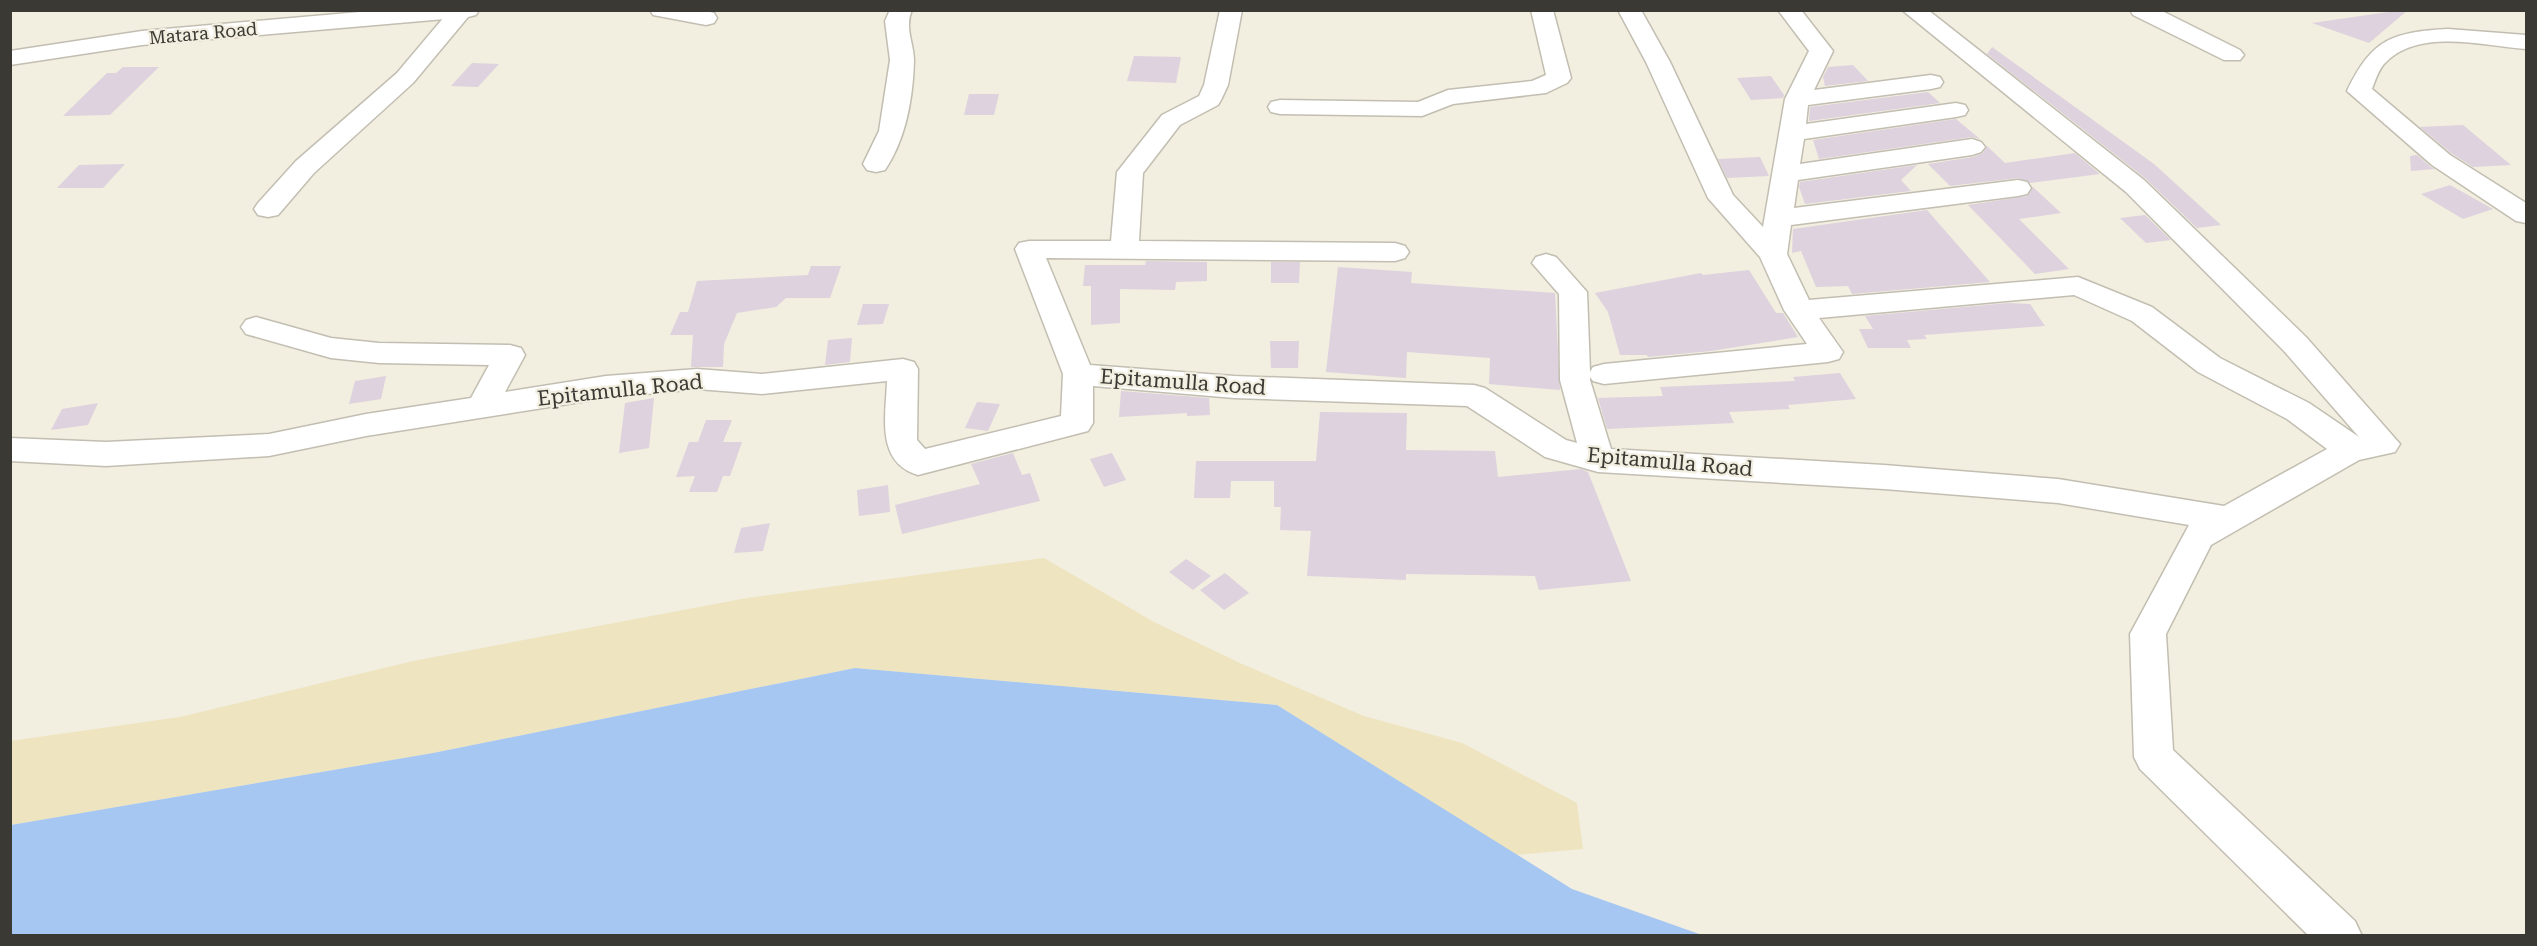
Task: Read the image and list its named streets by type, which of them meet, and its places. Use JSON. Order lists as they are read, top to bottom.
{
  "streets": {
    "main road": ["Matara Road", "Epitamulla Road"]
  }
}
